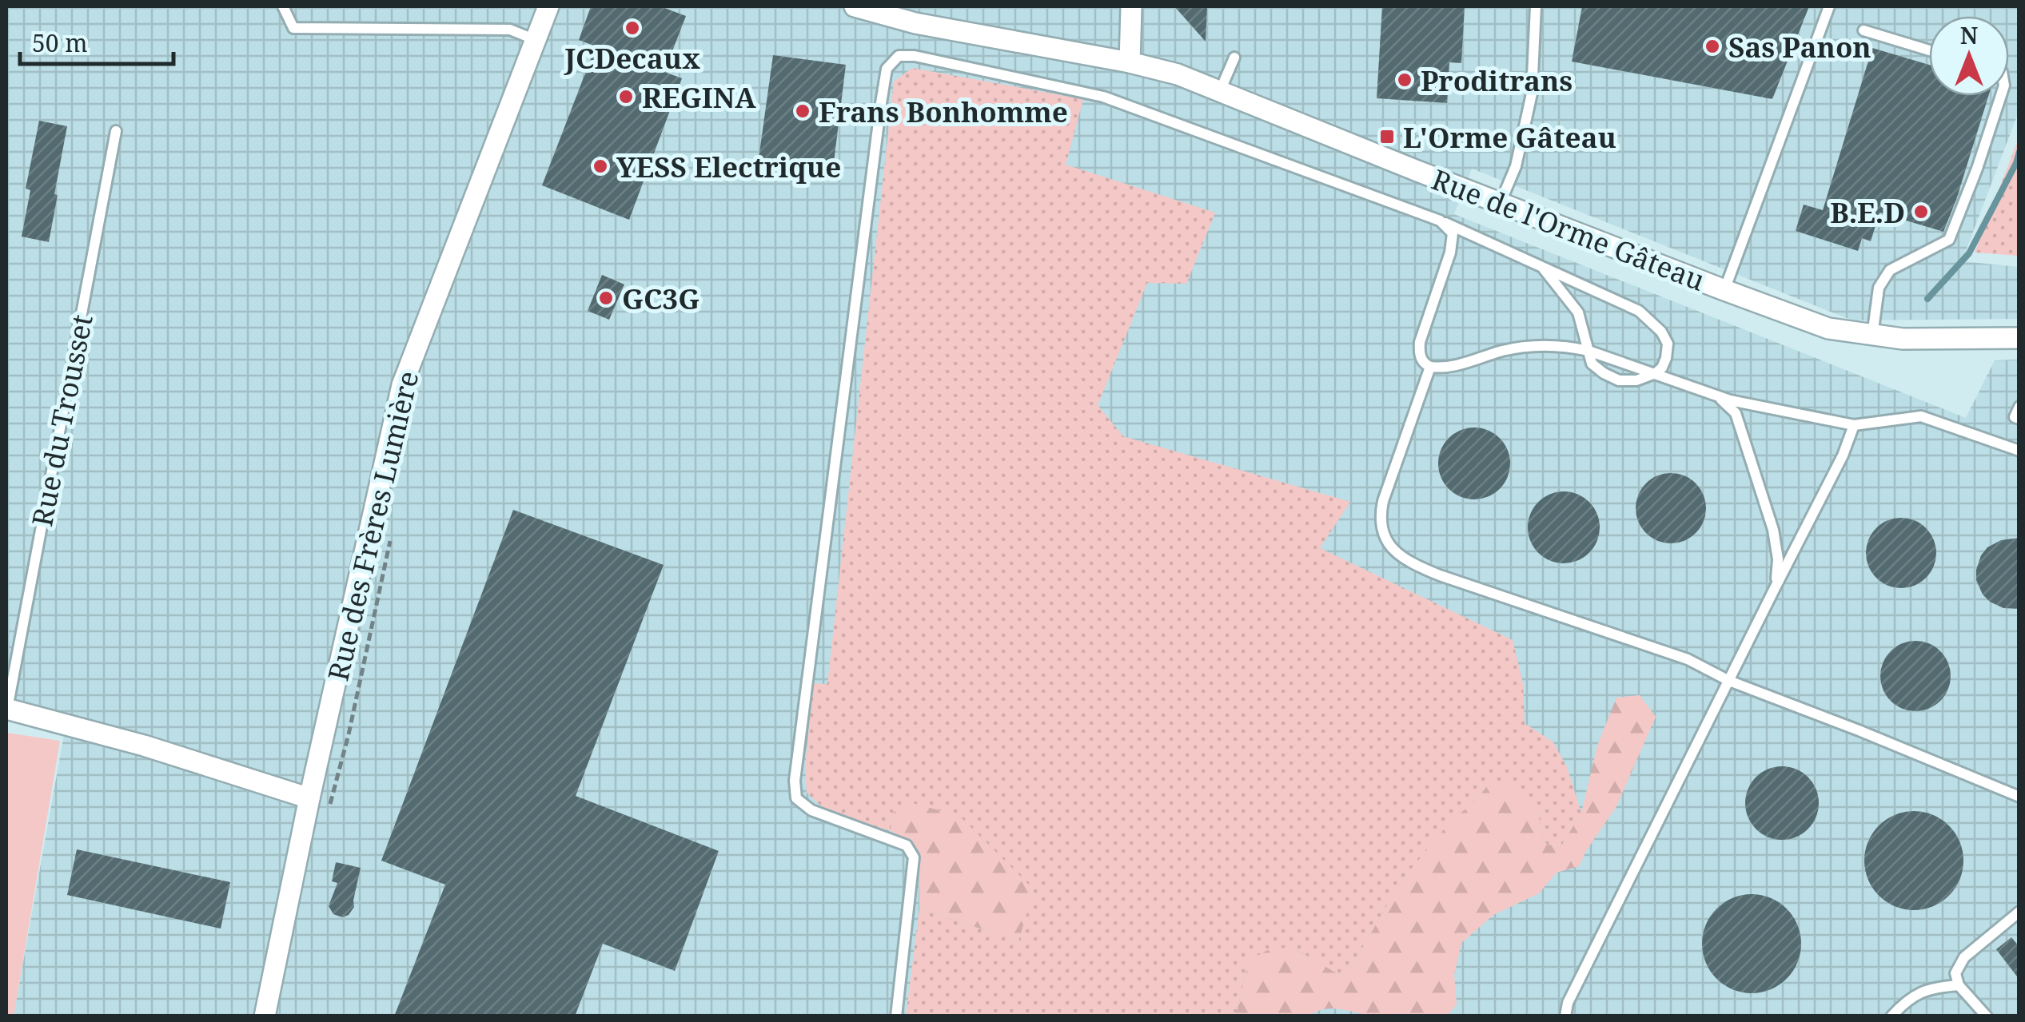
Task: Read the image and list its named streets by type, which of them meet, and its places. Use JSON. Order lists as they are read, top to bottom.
{
  "streets": {
    "street": ["Rue de l'Orme Gâteau", "Rue des Frères Lumière"],
    "lane": ["Rue du Trousset"]
  },
  "places": {
    "other": [
      "JCDecaux",
      "Sas Panon",
      "Proditrans",
      "REGINA",
      "Frans Bonhomme",
      "YESS Electrique",
      "B.E.D",
      "GC3G"
    ],
    "transit": ["L'Orme Gâteau"]
  },
  "scale_bar": "50 m",
  "north": "top"
}
